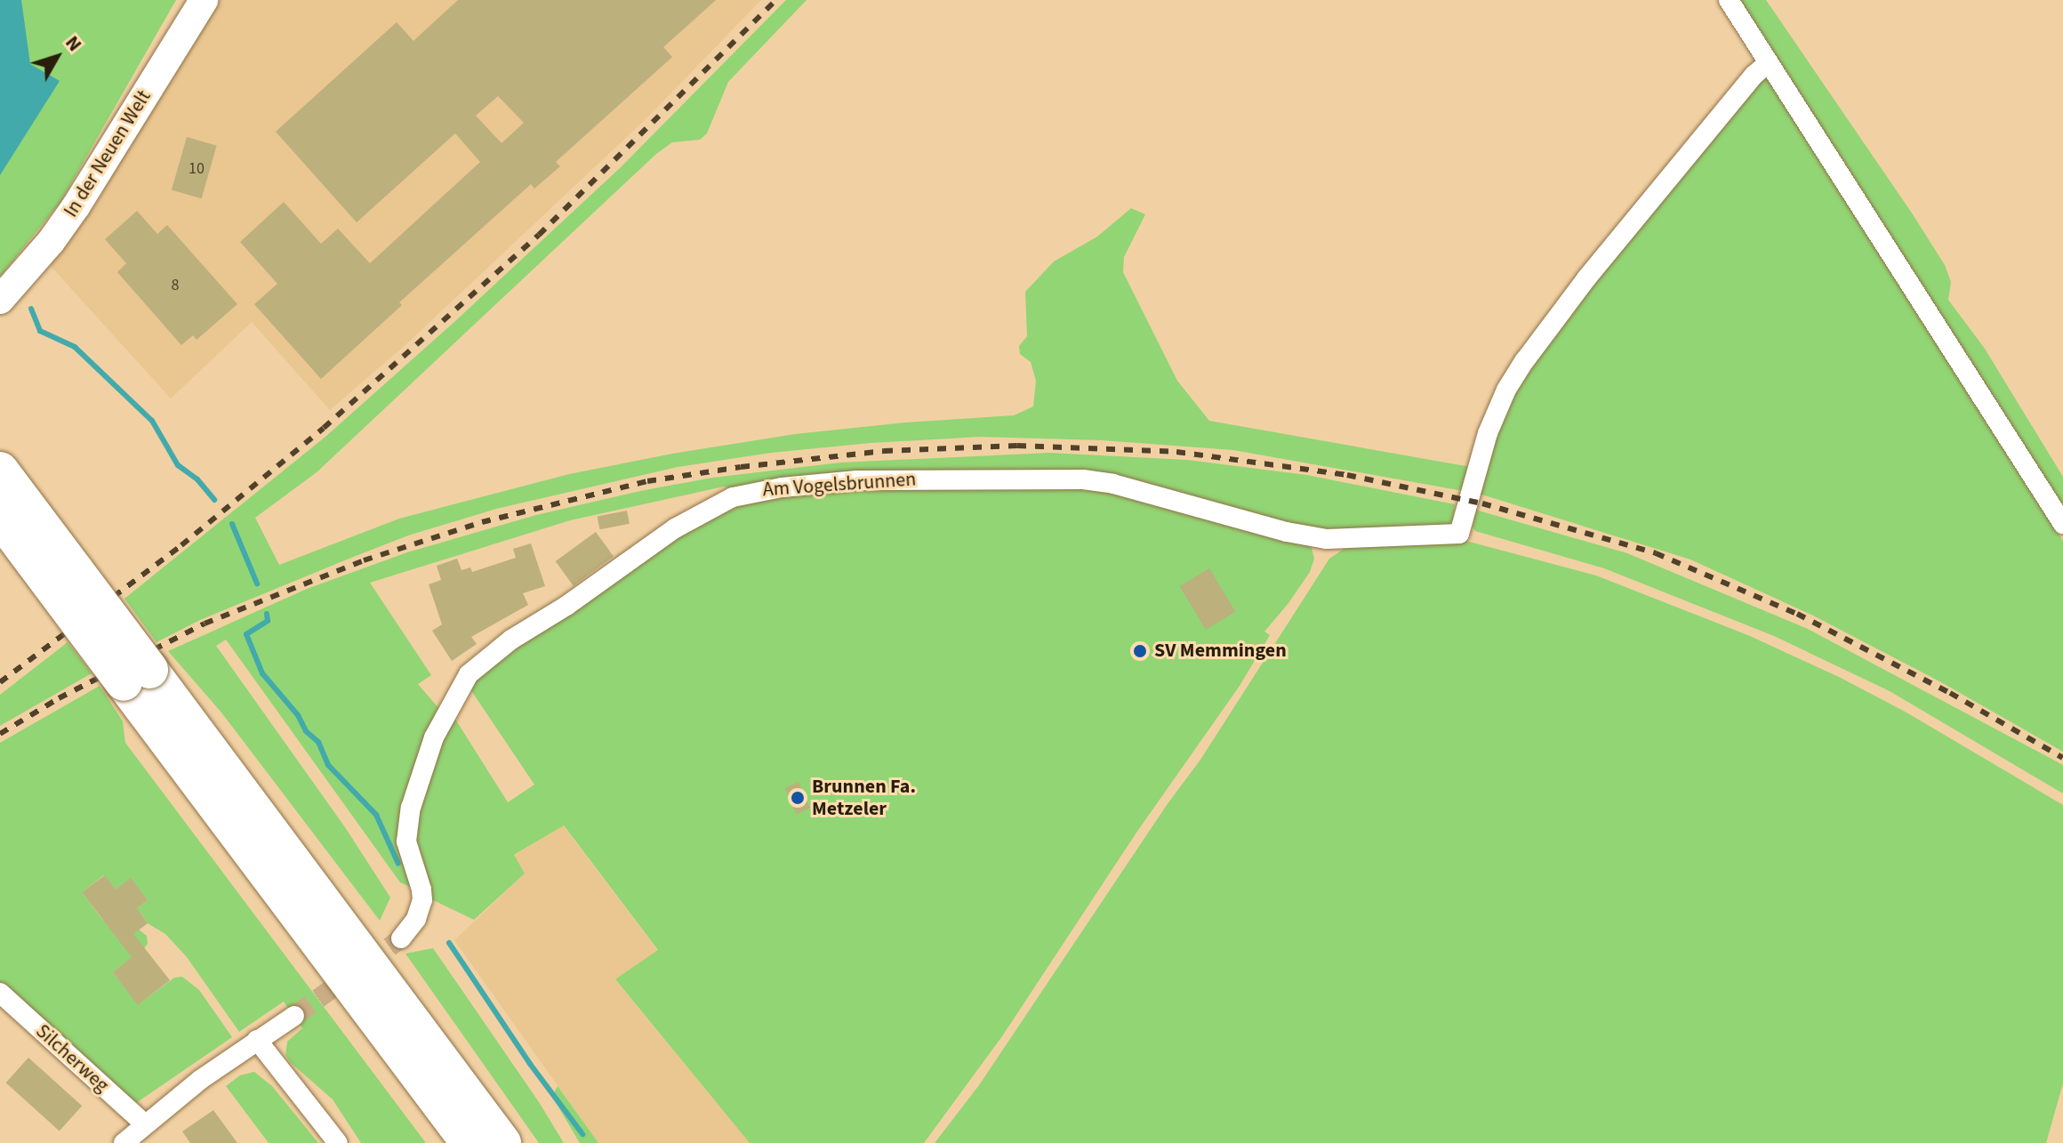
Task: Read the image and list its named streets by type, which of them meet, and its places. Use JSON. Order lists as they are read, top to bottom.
{
  "streets": {
    "street": ["In der Neuen Welt", "Am Vogelsbrunnen", "Silcherweg"]
  },
  "places": ["SV Memmingen", "Brunnen Fa. Metzeler"],
  "house_numbers": ["10", "8"],
  "north": "top right"
}
